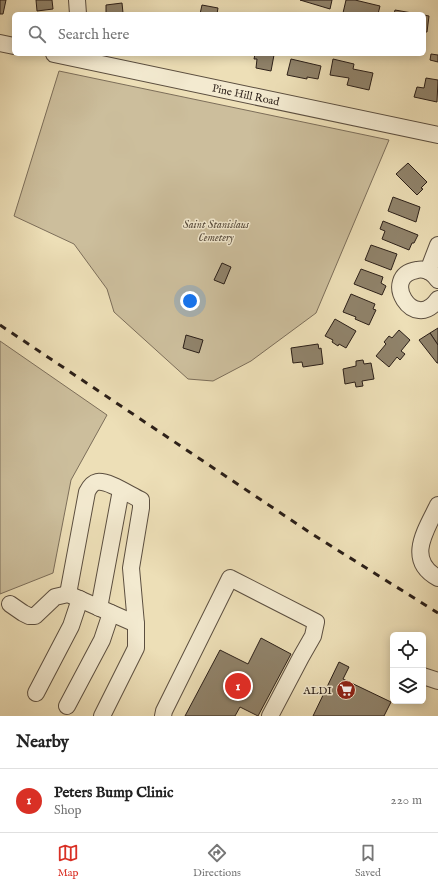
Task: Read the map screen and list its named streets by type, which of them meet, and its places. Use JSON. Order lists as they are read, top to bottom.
{
  "streets": {
    "street": ["Pine Hill Road"]
  },
  "parks": ["Saint Stanislaus Cemetery"],
  "places": {
    "supermarket": ["ALDI"]
  },
  "page": {
    "search": "Search here",
    "pins": "1",
    "heading": "Nearby",
    "list": [
      {
        "mark": "1",
        "name": "Peters Bump Clinic",
        "note": "Shop",
        "value": "220 m"
      }
    ],
    "nav": ["Map", "Directions", "Saved"]
  }
}
